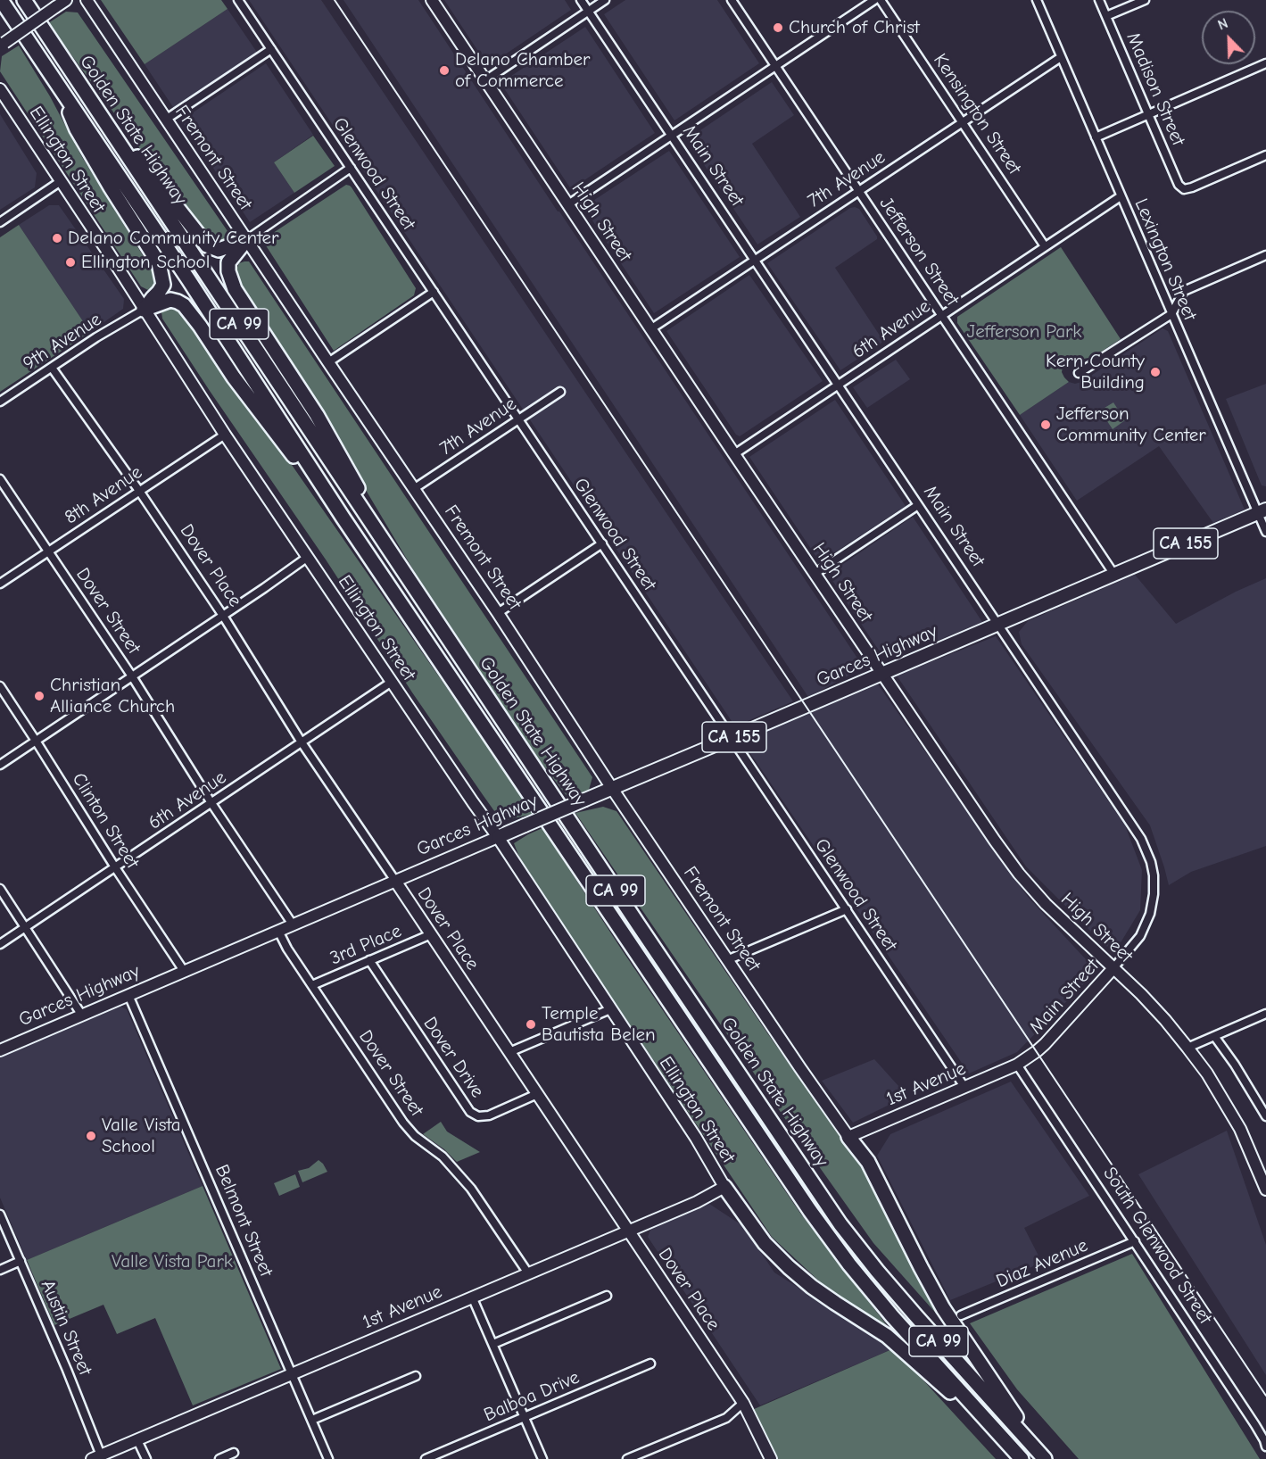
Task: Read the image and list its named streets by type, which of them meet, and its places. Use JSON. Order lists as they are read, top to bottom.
{
  "streets": {
    "highway": ["Golden State Highway", "CA 99"],
    "main road": ["CA 155", "Garces Highway"],
    "street": [
      "Madison Street",
      "Kensington Street",
      "Fremont Street",
      "Ellington Street",
      "Main Street",
      "Glenwood Street",
      "7th Avenue",
      "High Street",
      "Jefferson Street",
      "Lexington Street",
      "6th Avenue",
      "9th Avenue",
      "8th Avenue",
      "Dover Place",
      "Dover Street",
      "Clinton Street",
      "3rd Place",
      "Dover Drive",
      "1st Avenue",
      "Belmont Street",
      "South Glenwood Street",
      "Diaz Avenue",
      "Austin Street",
      "Balboa Drive"
    ]
  },
  "crossings": [
    ["Kensington Street", "7th Avenue"],
    ["Kensington Street", "6th Avenue"],
    ["Fremont Street", "7th Avenue"],
    ["Fremont Street", "Garces Highway"],
    ["Fremont Street", "1st Avenue"],
    ["Ellington Street", "6th Avenue"],
    ["Ellington Street", "9th Avenue"],
    ["Ellington Street", "8th Avenue"],
    ["Ellington Street", "Garces Highway"],
    ["Ellington Street", "1st Avenue"],
    ["Main Street", "7th Avenue"],
    ["Main Street", "High Street"],
    ["Main Street", "6th Avenue"],
    ["Main Street", "Garces Highway"],
    ["Main Street", "1st Avenue"],
    ["Main Street", "South Glenwood Street"],
    ["Glenwood Street", "7th Avenue"],
    ["Glenwood Street", "Garces Highway"],
    ["Glenwood Street", "1st Avenue"],
    ["7th Avenue", "High Street"],
    ["7th Avenue", "Jefferson Street"],
    ["7th Avenue", "Lexington Street"],
    ["High Street", "6th Avenue"],
    ["High Street", "Garces Highway"],
    ["Jefferson Street", "6th Avenue"],
    ["Jefferson Street", "Garces Highway"],
    ["Lexington Street", "6th Avenue"],
    ["Lexington Street", "Garces Highway"],
    ["6th Avenue", "Dover Place"],
    ["6th Avenue", "Dover Street"],
    ["6th Avenue", "Clinton Street"],
    ["9th Avenue", "Dover Place"],
    ["8th Avenue", "Dover Place"],
    ["8th Avenue", "Dover Street"],
    ["Dover Place", "Garces Highway"],
    ["Dover Place", "3rd Place"],
    ["Dover Place", "Dover Drive"],
    ["Dover Place", "1st Avenue"],
    ["Dover Street", "Garces Highway"],
    ["Dover Street", "3rd Place"],
    ["Dover Street", "1st Avenue"],
    ["Garces Highway", "Clinton Street"],
    ["Garces Highway", "Belmont Street"],
    ["3rd Place", "Dover Drive"],
    ["1st Avenue", "Belmont Street"],
    ["1st Avenue", "South Glenwood Street"],
    ["1st Avenue", "Austin Street"],
    ["South Glenwood Street", "Diaz Avenue"]
  ],
  "parks": ["Jefferson Park", "Valle Vista Park"],
  "places": [
    "Church of Christ",
    "Delano Chamber of Commerce",
    "Delano Community Center",
    "Ellington School",
    "Kern County Building",
    "Jefferson Community Center",
    "Christian Alliance Church",
    "Temple Bautista Belen",
    "Valle Vista School"
  ],
  "north": "top left"
}
